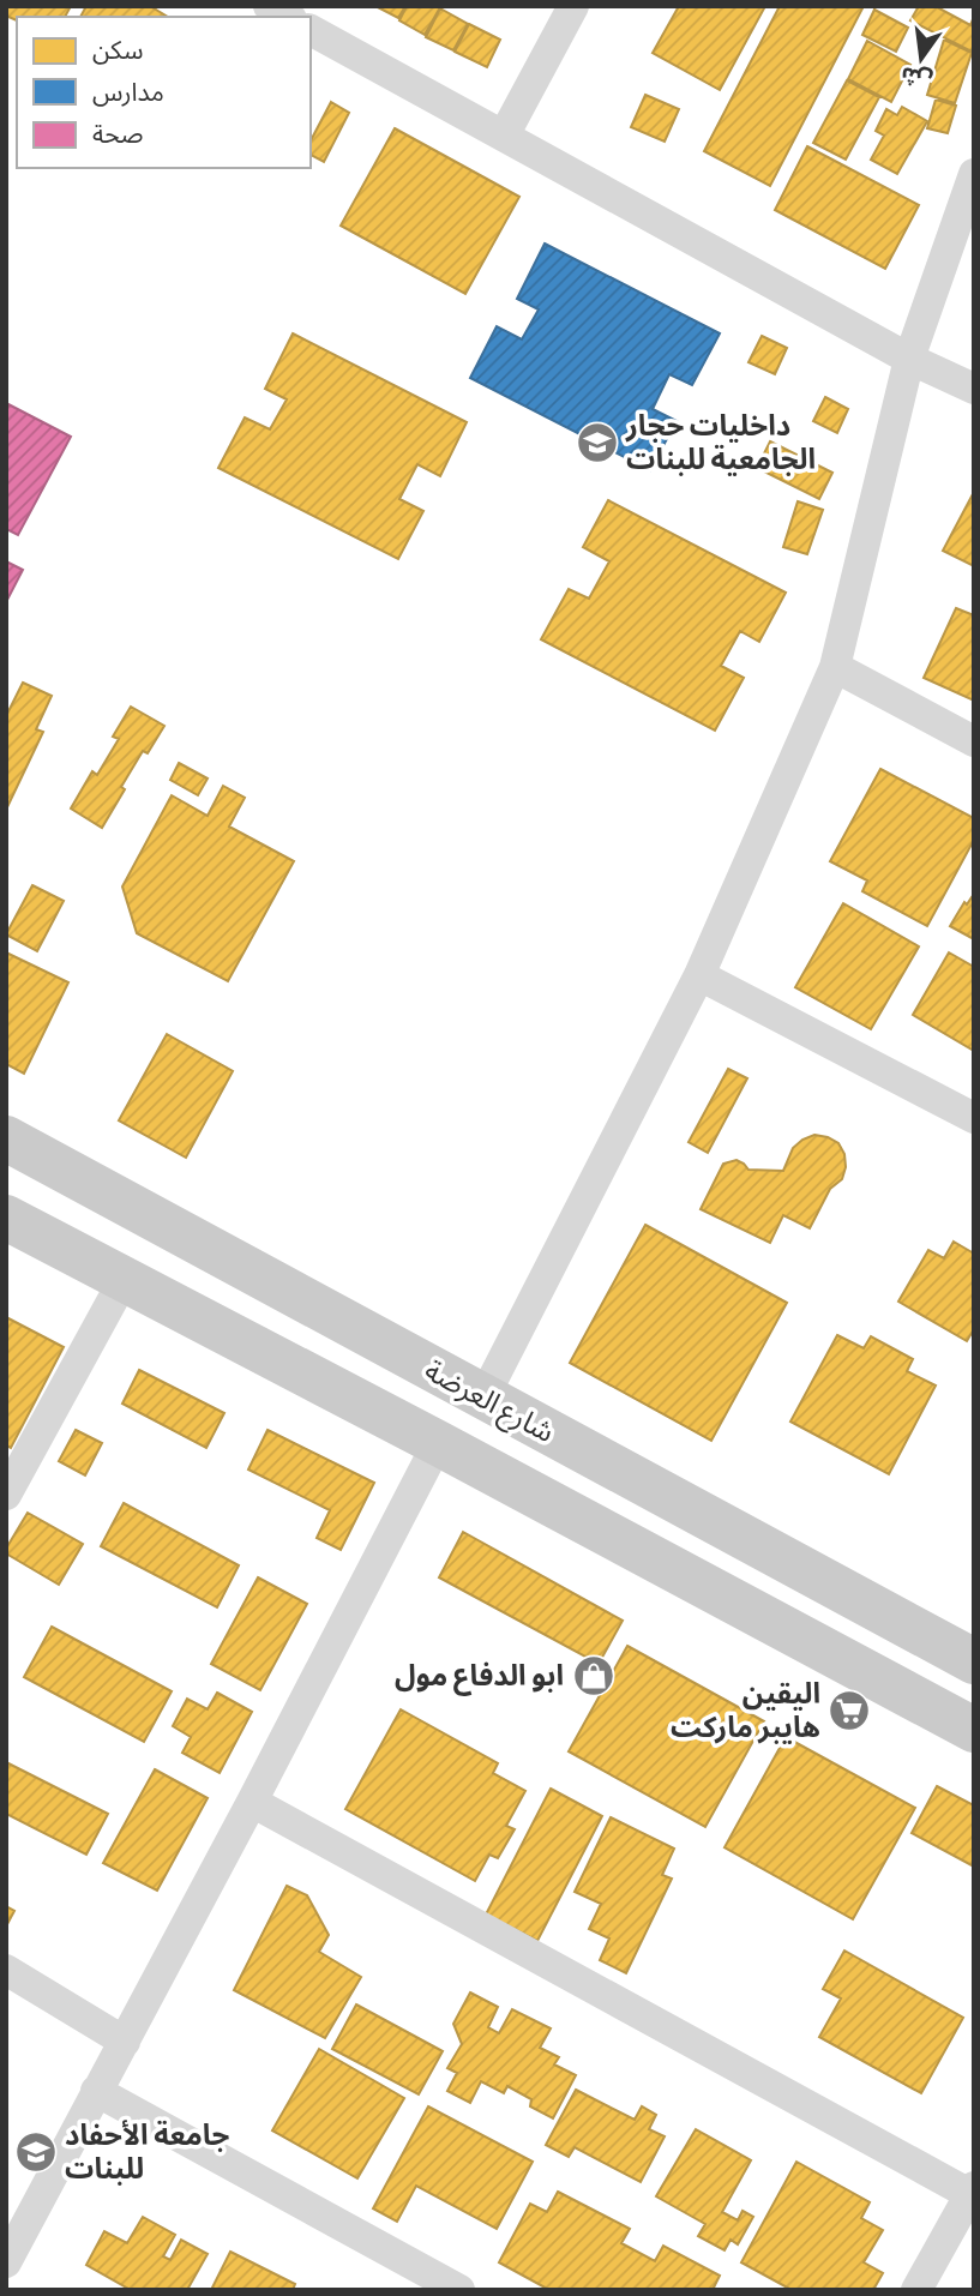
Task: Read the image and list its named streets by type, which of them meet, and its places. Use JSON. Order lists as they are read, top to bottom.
{
  "streets": {
    "main road": ["شارع العرضة"]
  },
  "places": {
    "school or university": ["داخليات حجار الجامعية للبنات", "جامعة الأحفاد للبنات"],
    "shop": ["ابو الدفاع مول"],
    "supermarket": ["اليقين هايبر ماركت"]
  },
  "legend": ["سكن", "مدارس", "صحة"],
  "north": "bottom"
}
